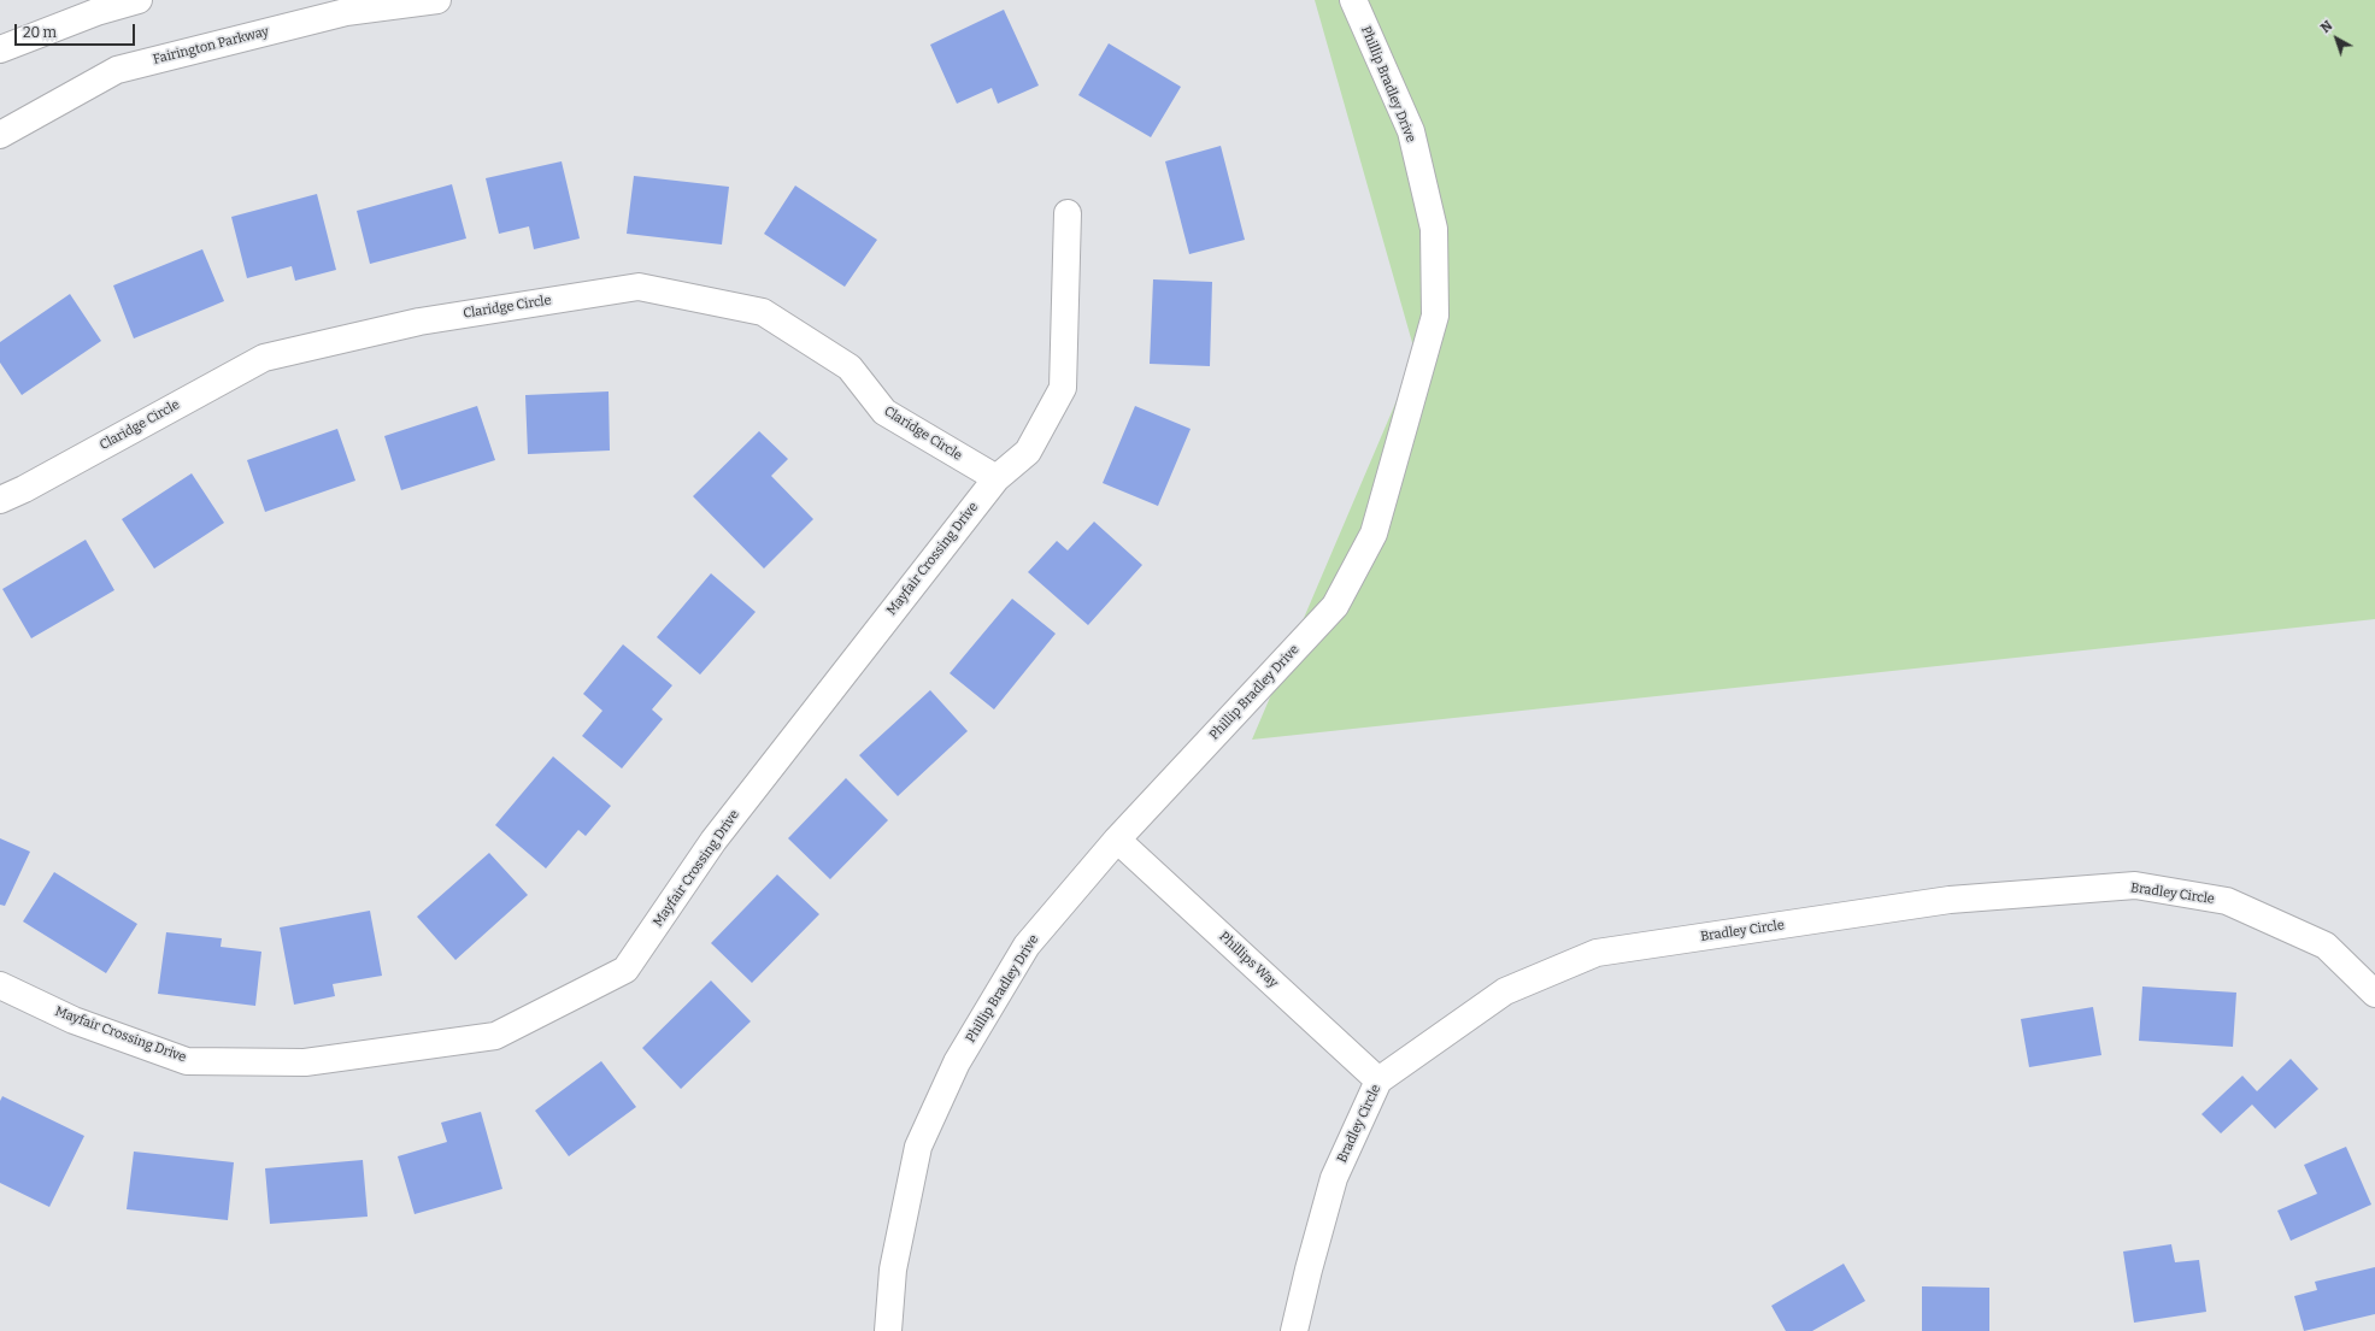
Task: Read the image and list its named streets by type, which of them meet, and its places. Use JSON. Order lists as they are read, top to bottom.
{
  "streets": {
    "street": [
      "Fairington Parkway",
      "Phillip Bradley Drive",
      "Claridge Circle",
      "Mayfair Crossing Drive",
      "Bradley Circle",
      "Phillips Way"
    ]
  },
  "crossings": [
    ["Phillip Bradley Drive", "Phillips Way"],
    ["Claridge Circle", "Mayfair Crossing Drive"],
    ["Bradley Circle", "Phillips Way"]
  ],
  "scale_bar": "20 m",
  "north": "top left"
}
